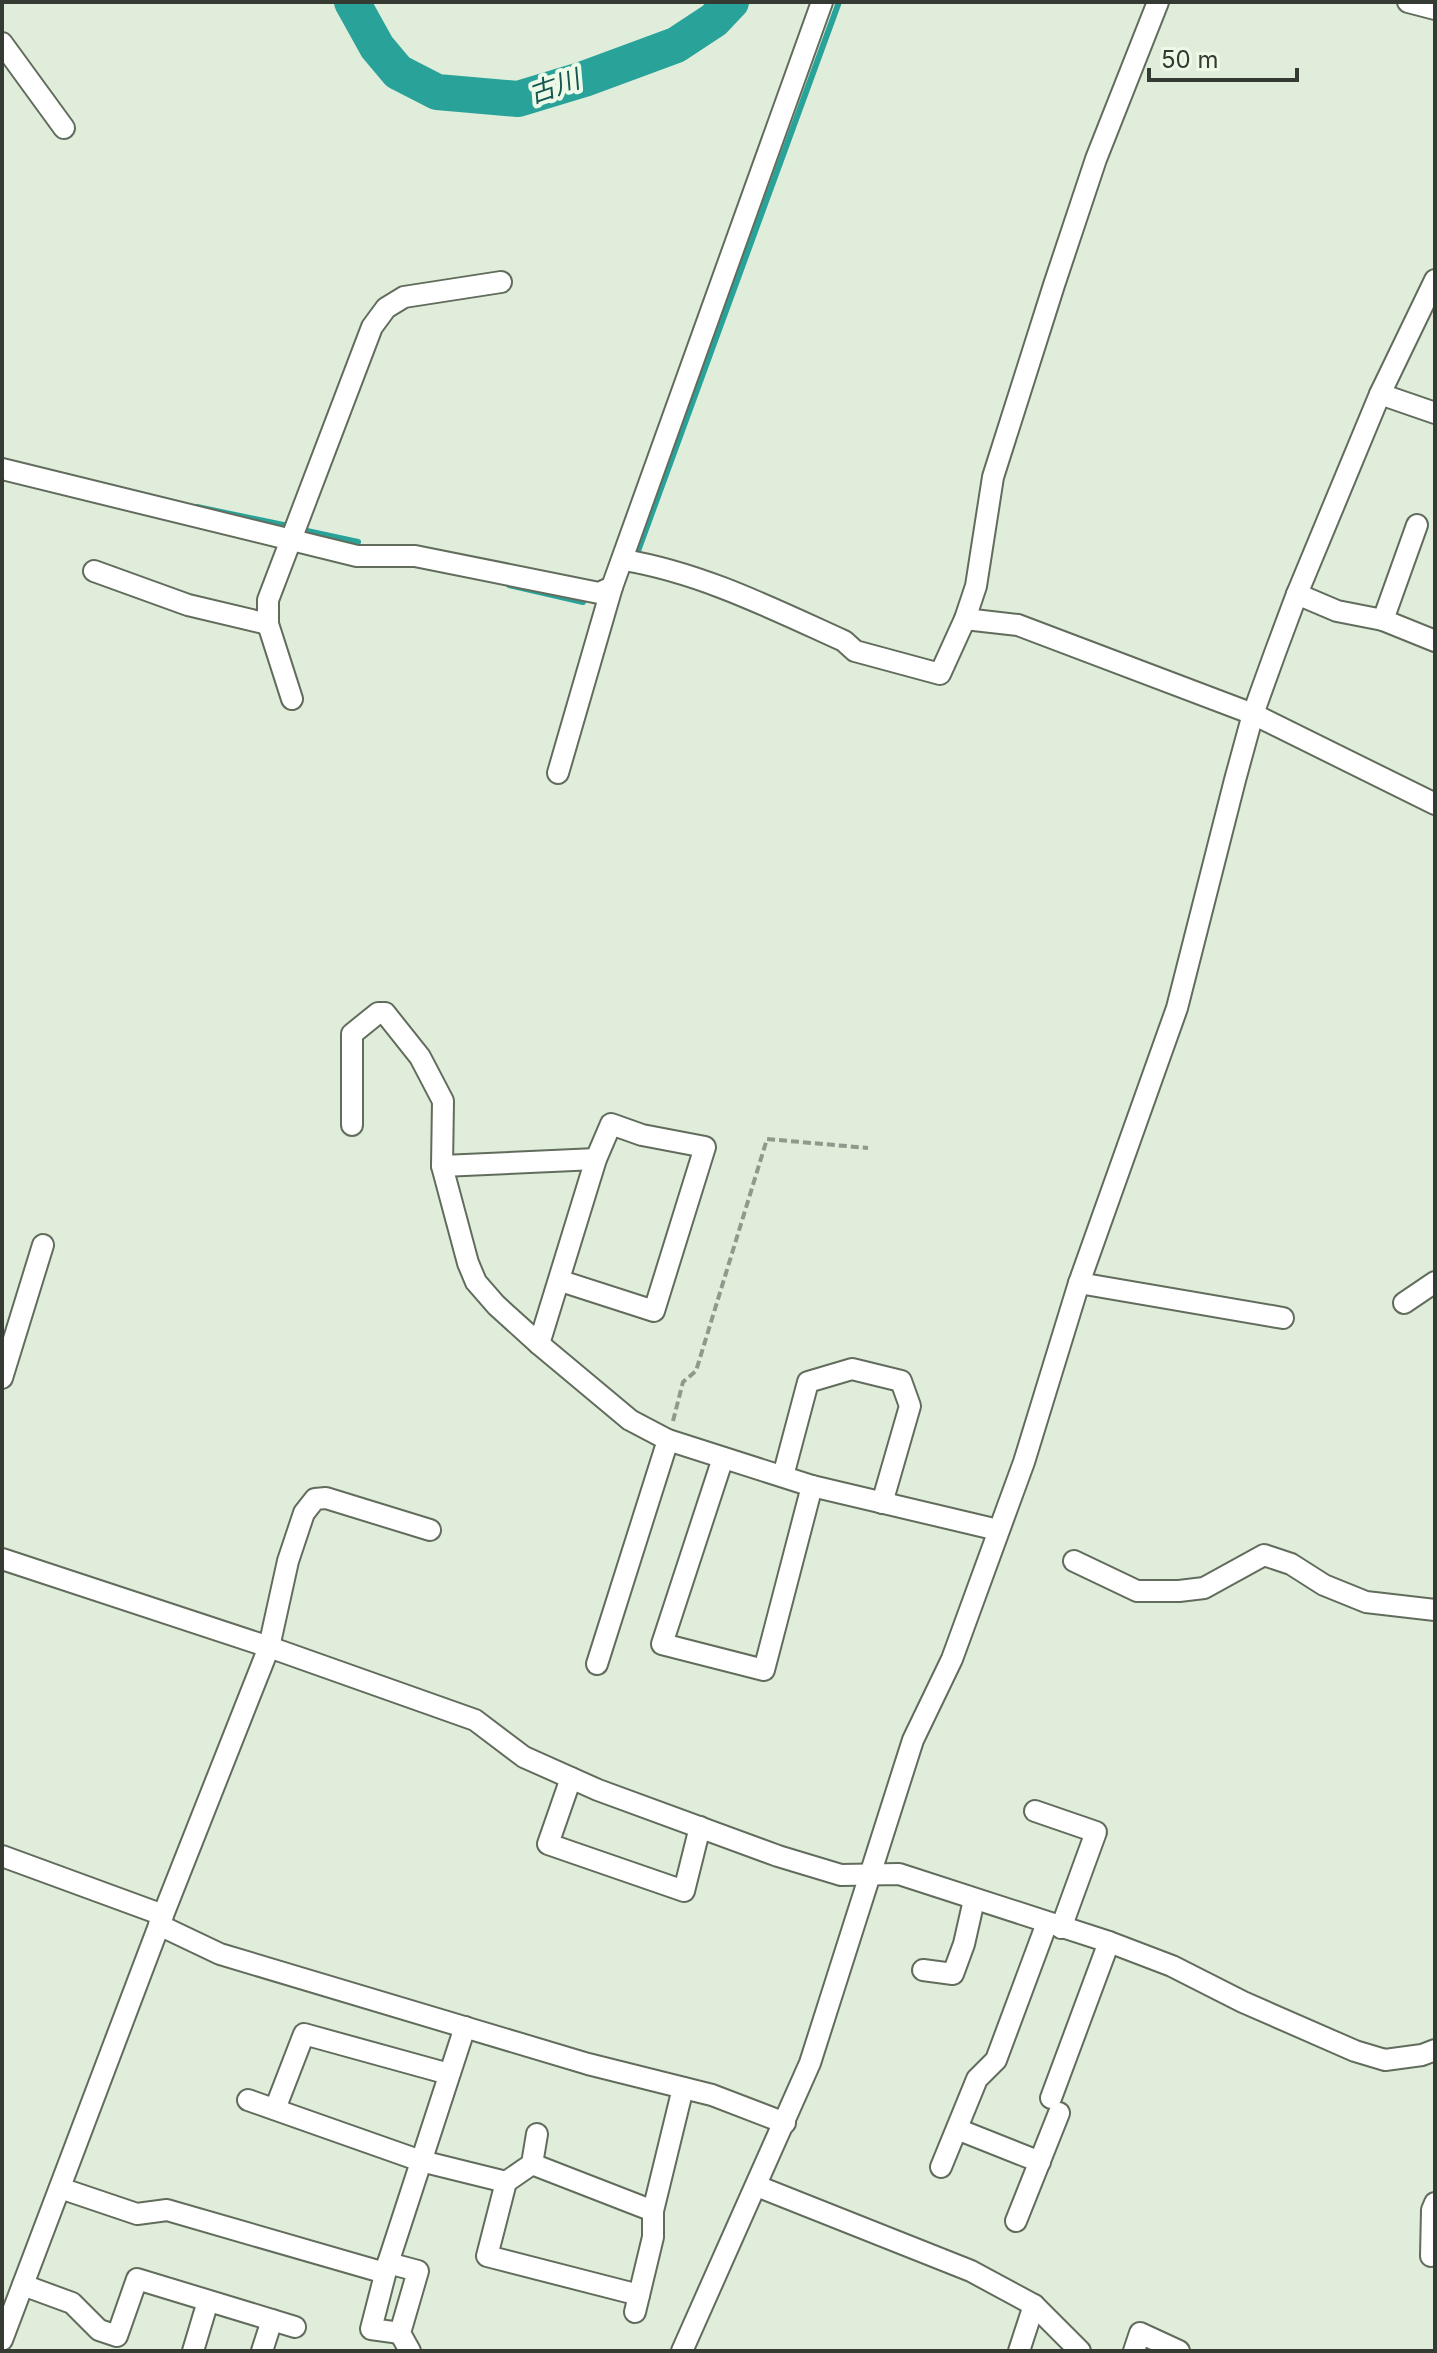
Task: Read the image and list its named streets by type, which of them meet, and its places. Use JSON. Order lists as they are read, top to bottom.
{
  "water": ["古川"],
  "scale_bar": "50 m"
}
